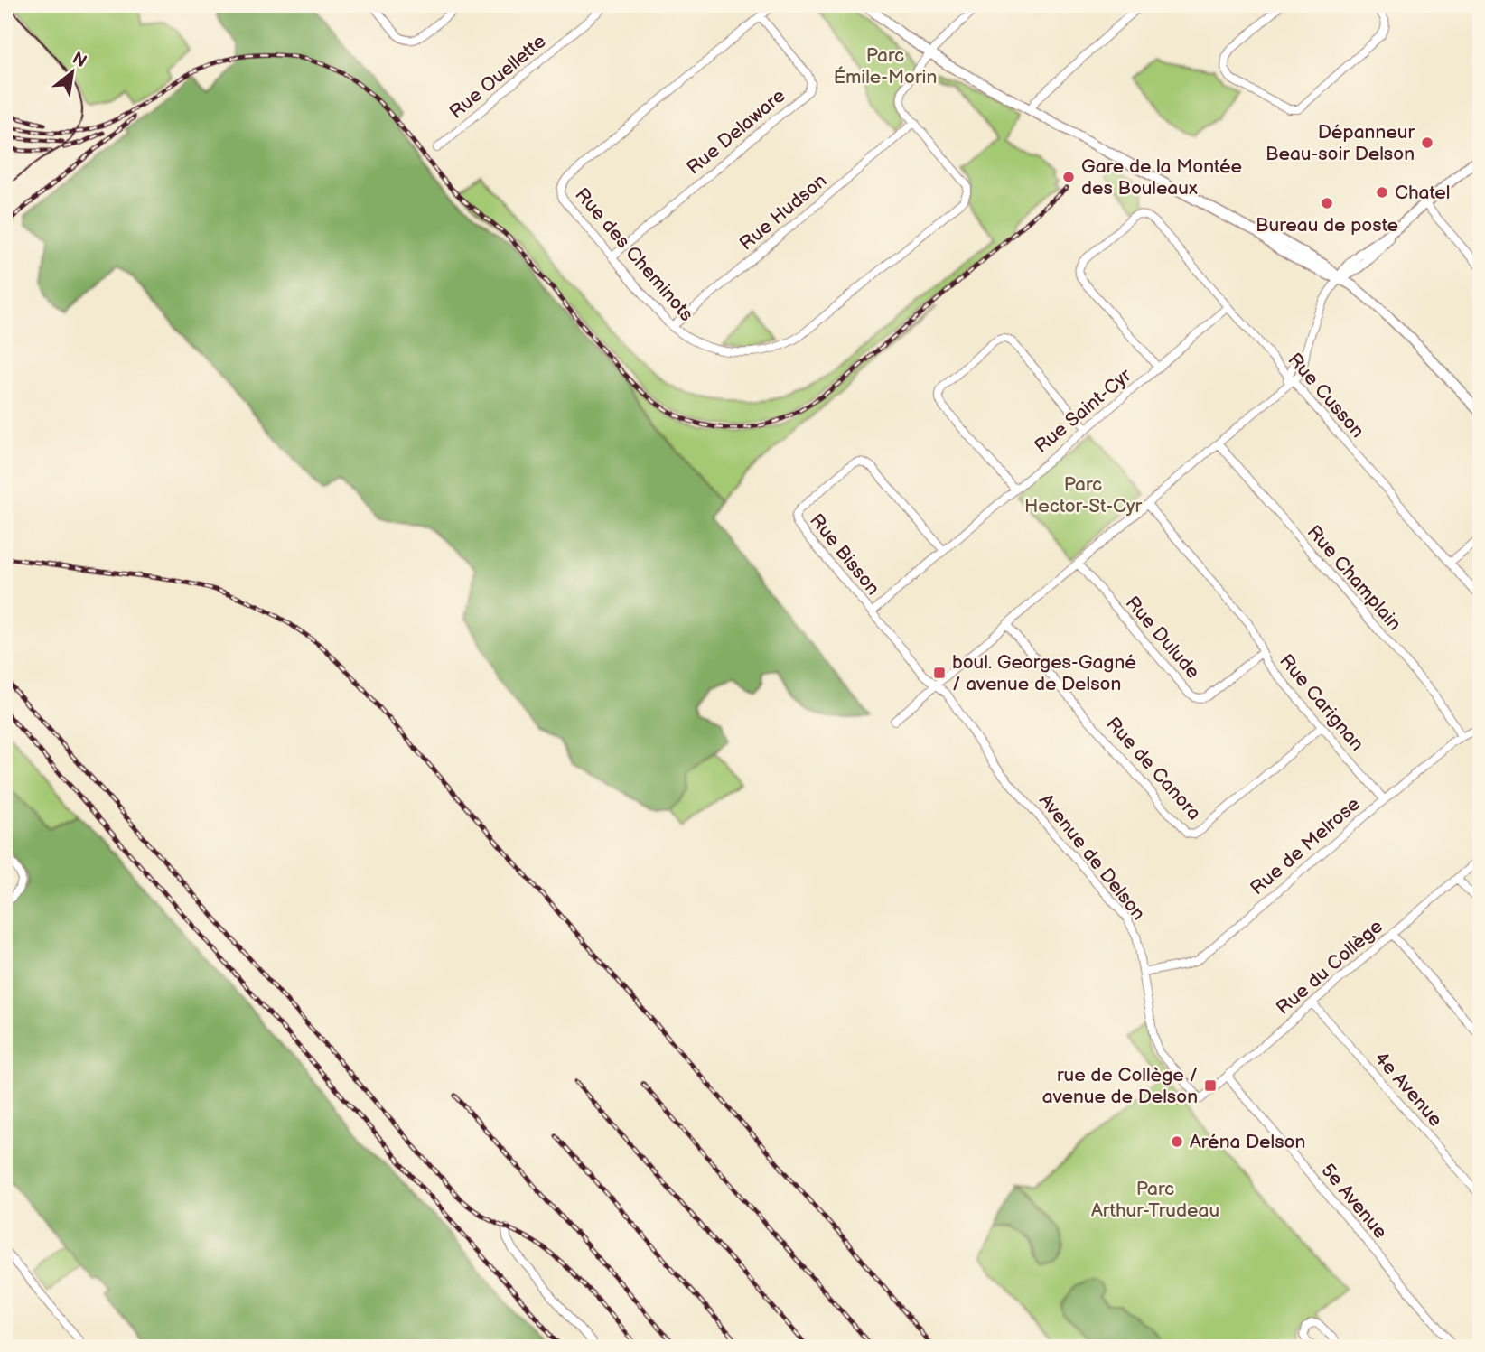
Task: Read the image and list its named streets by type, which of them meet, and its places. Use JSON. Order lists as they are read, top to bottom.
{
  "streets": {
    "street": [
      "Rue Ouellette",
      "Rue Delaware",
      "Rue Hudson",
      "Rue des Cheminots",
      "Rue Cusson",
      "Rue Saint-Cyr",
      "Rue Bisson",
      "Rue Champlain",
      "Rue Dulude",
      "Rue Carignan",
      "Rue de Canora",
      "Rue de Melrose",
      "Avenue de Delson",
      "Rue du Collège",
      "4e Avenue",
      "5e Avenue"
    ]
  },
  "crossings": [
    ["Rue Delaware", "Rue des Cheminots"],
    ["Rue Hudson", "Rue des Cheminots"],
    ["Rue Cusson", "Rue Saint-Cyr"],
    ["Rue Saint-Cyr", "Rue Bisson"],
    ["Rue Bisson", "Avenue de Delson"],
    ["Rue Champlain", "Rue de Melrose"],
    ["Rue Dulude", "Rue Carignan"],
    ["Rue Carignan", "Rue de Canora"],
    ["Rue Carignan", "Rue de Melrose"],
    ["Rue de Melrose", "Avenue de Delson"],
    ["Avenue de Delson", "Rue du Collège"],
    ["Rue du Collège", "4e Avenue"],
    ["Rue du Collège", "5e Avenue"]
  ],
  "parks": ["Parc Émile-Morin", "Parc Hector-St-Cyr", "Parc Arthur-Trudeau"],
  "places": {
    "other": [
      "Dépanneur Beau-soir Delson",
      "Gare de la Montée des Bouleaux",
      "Chatel",
      "Bureau de poste",
      "Aréna Delson"
    ],
    "transit": ["boul. Georges-Gagné / avenue de Delson", "rue de Collège / avenue de Delson"]
  },
  "north": "top right"
}
